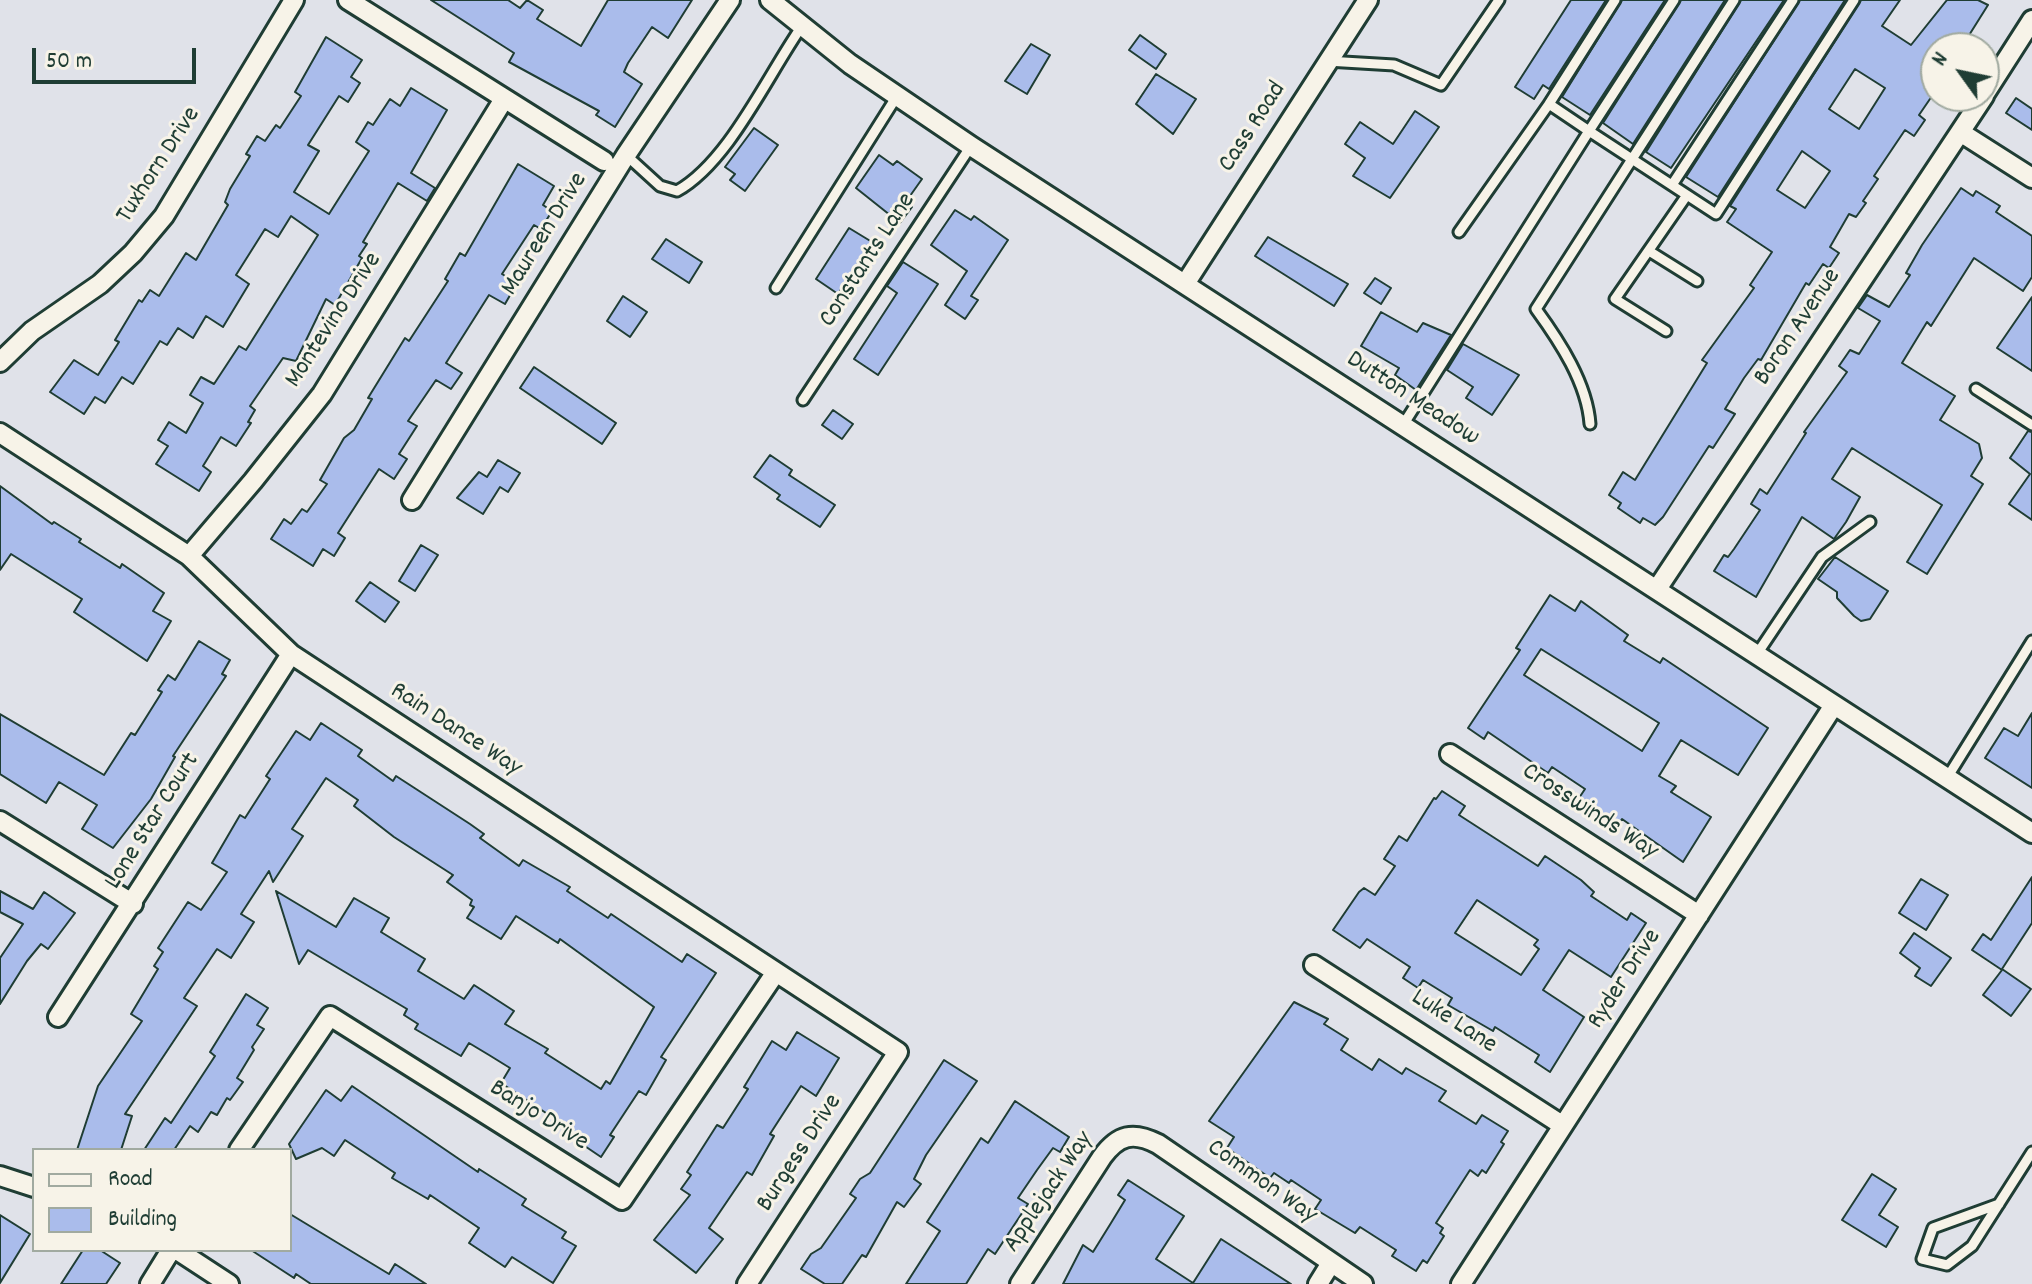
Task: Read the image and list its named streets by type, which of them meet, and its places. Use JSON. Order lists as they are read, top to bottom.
{
  "streets": {
    "street": [
      "Cass Road",
      "Tuxhorn Drive",
      "Maureen Drive",
      "Montevino Drive",
      "Boron Avenue",
      "Dutton Meadow",
      "Rain Dance Way",
      "Crosswinds Way",
      "Lone Star Court",
      "Ryder Drive",
      "Luke Lane",
      "Banjo Drive",
      "Burgess Drive",
      "Common Way",
      "Applejack Way"
    ],
    "lane": ["Constants Lane"]
  },
  "crossings": [
    ["Cass Road", "Dutton Meadow"],
    ["Constants Lane", "Dutton Meadow"],
    ["Montevino Drive", "Rain Dance Way"],
    ["Boron Avenue", "Dutton Meadow"],
    ["Dutton Meadow", "Ryder Drive"],
    ["Rain Dance Way", "Lone Star Court"],
    ["Rain Dance Way", "Banjo Drive"],
    ["Rain Dance Way", "Burgess Drive"],
    ["Crosswinds Way", "Ryder Drive"],
    ["Ryder Drive", "Luke Lane"],
    ["Common Way", "Applejack Way"]
  ],
  "legend": ["Road", "Building"],
  "scale_bar": "50 m",
  "north": "top left"
}
